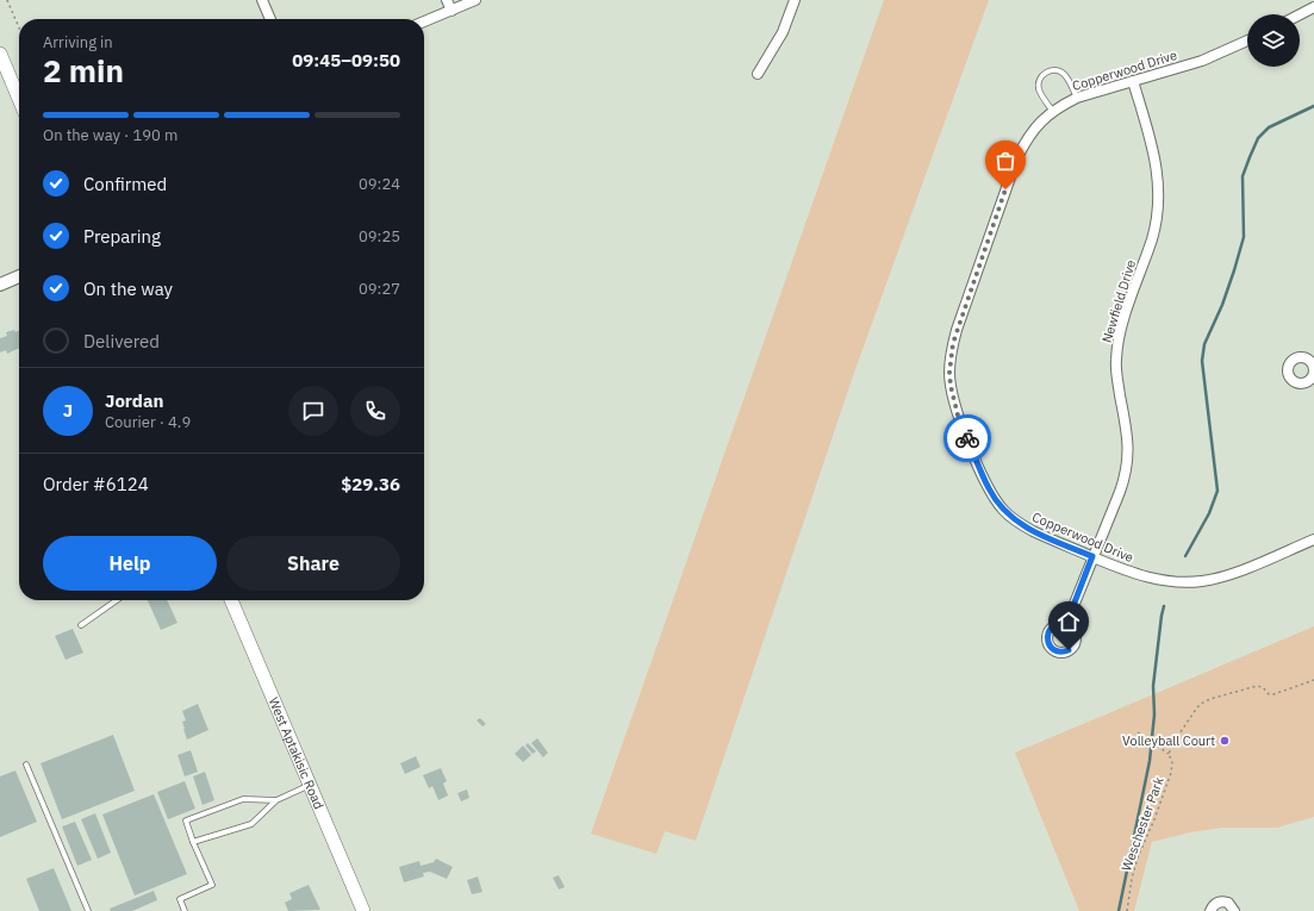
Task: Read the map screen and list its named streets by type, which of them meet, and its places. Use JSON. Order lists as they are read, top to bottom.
{
  "streets": {
    "main road": ["West Aptakisic Road"],
    "street": ["Copperwood Drive", "Newfield Drive"],
    "path": ["Weschester Park"]
  },
  "crossings": [
    ["Copperwood Drive", "Newfield Drive"]
  ],
  "places": ["Volleyball Court"],
  "page": {
    "heading": ["2 min", "Arriving in", "09:45–09:50"],
    "panel": [
      "Jordan",
      "Courier · 4.9",
      "Order #6124",
      "$29.36"
    ],
    "bar": "On the way · 190 m",
    "list": [
      ["Confirmed", "09:24"],
      ["Preparing", "09:25"],
      ["On the way", "09:27"],
      "Delivered"
    ],
    "round": "J",
    "buttons": ["Help", "Share"]
  }
}
